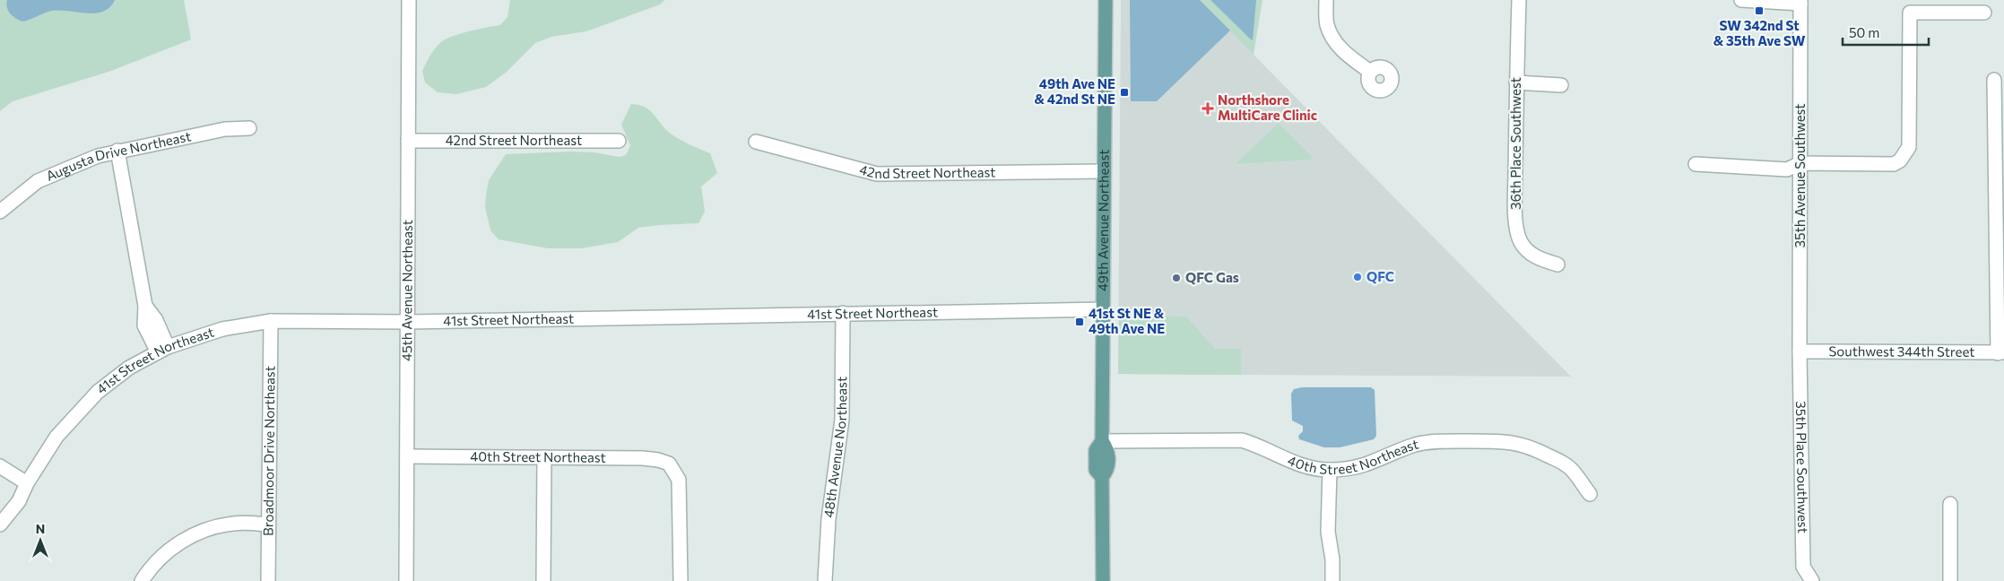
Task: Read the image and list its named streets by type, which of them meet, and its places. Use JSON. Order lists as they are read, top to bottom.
{
  "streets": {
    "main road": ["49th Avenue Northeast"],
    "street": [
      "42nd Street Northeast",
      "36th Place Southwest",
      "Augusta Drive Northeast",
      "35th Avenue Southwest",
      "45th Avenue Northeast",
      "41st Street Northeast",
      "Southwest 344th Street",
      "48th Avenue Northeast",
      "40th Street Northeast",
      "Broadmoor Drive Northeast",
      "35th Place Southwest"
    ]
  },
  "crossings": [
    ["42nd Street Northeast", "49th Avenue Northeast"],
    ["42nd Street Northeast", "45th Avenue Northeast"],
    ["35th Avenue Southwest", "Southwest 344th Street"],
    ["35th Avenue Southwest", "35th Place Southwest"],
    ["49th Avenue Northeast", "41st Street Northeast"],
    ["49th Avenue Northeast", "40th Street Northeast"],
    ["45th Avenue Northeast", "41st Street Northeast"],
    ["45th Avenue Northeast", "40th Street Northeast"],
    ["41st Street Northeast", "48th Avenue Northeast"],
    ["41st Street Northeast", "Broadmoor Drive Northeast"],
    ["Southwest 344th Street", "35th Place Southwest"]
  ],
  "places": {
    "transit": ["SW 342nd St & 35th Ave SW", "49th Ave NE & 42nd St NE", "41st St NE & 49th Ave NE"],
    "health": ["Northshore MultiCare Clinic"],
    "other": ["QFC", "QFC Gas"]
  },
  "scale_bar": "50 m",
  "north": "top"
}
